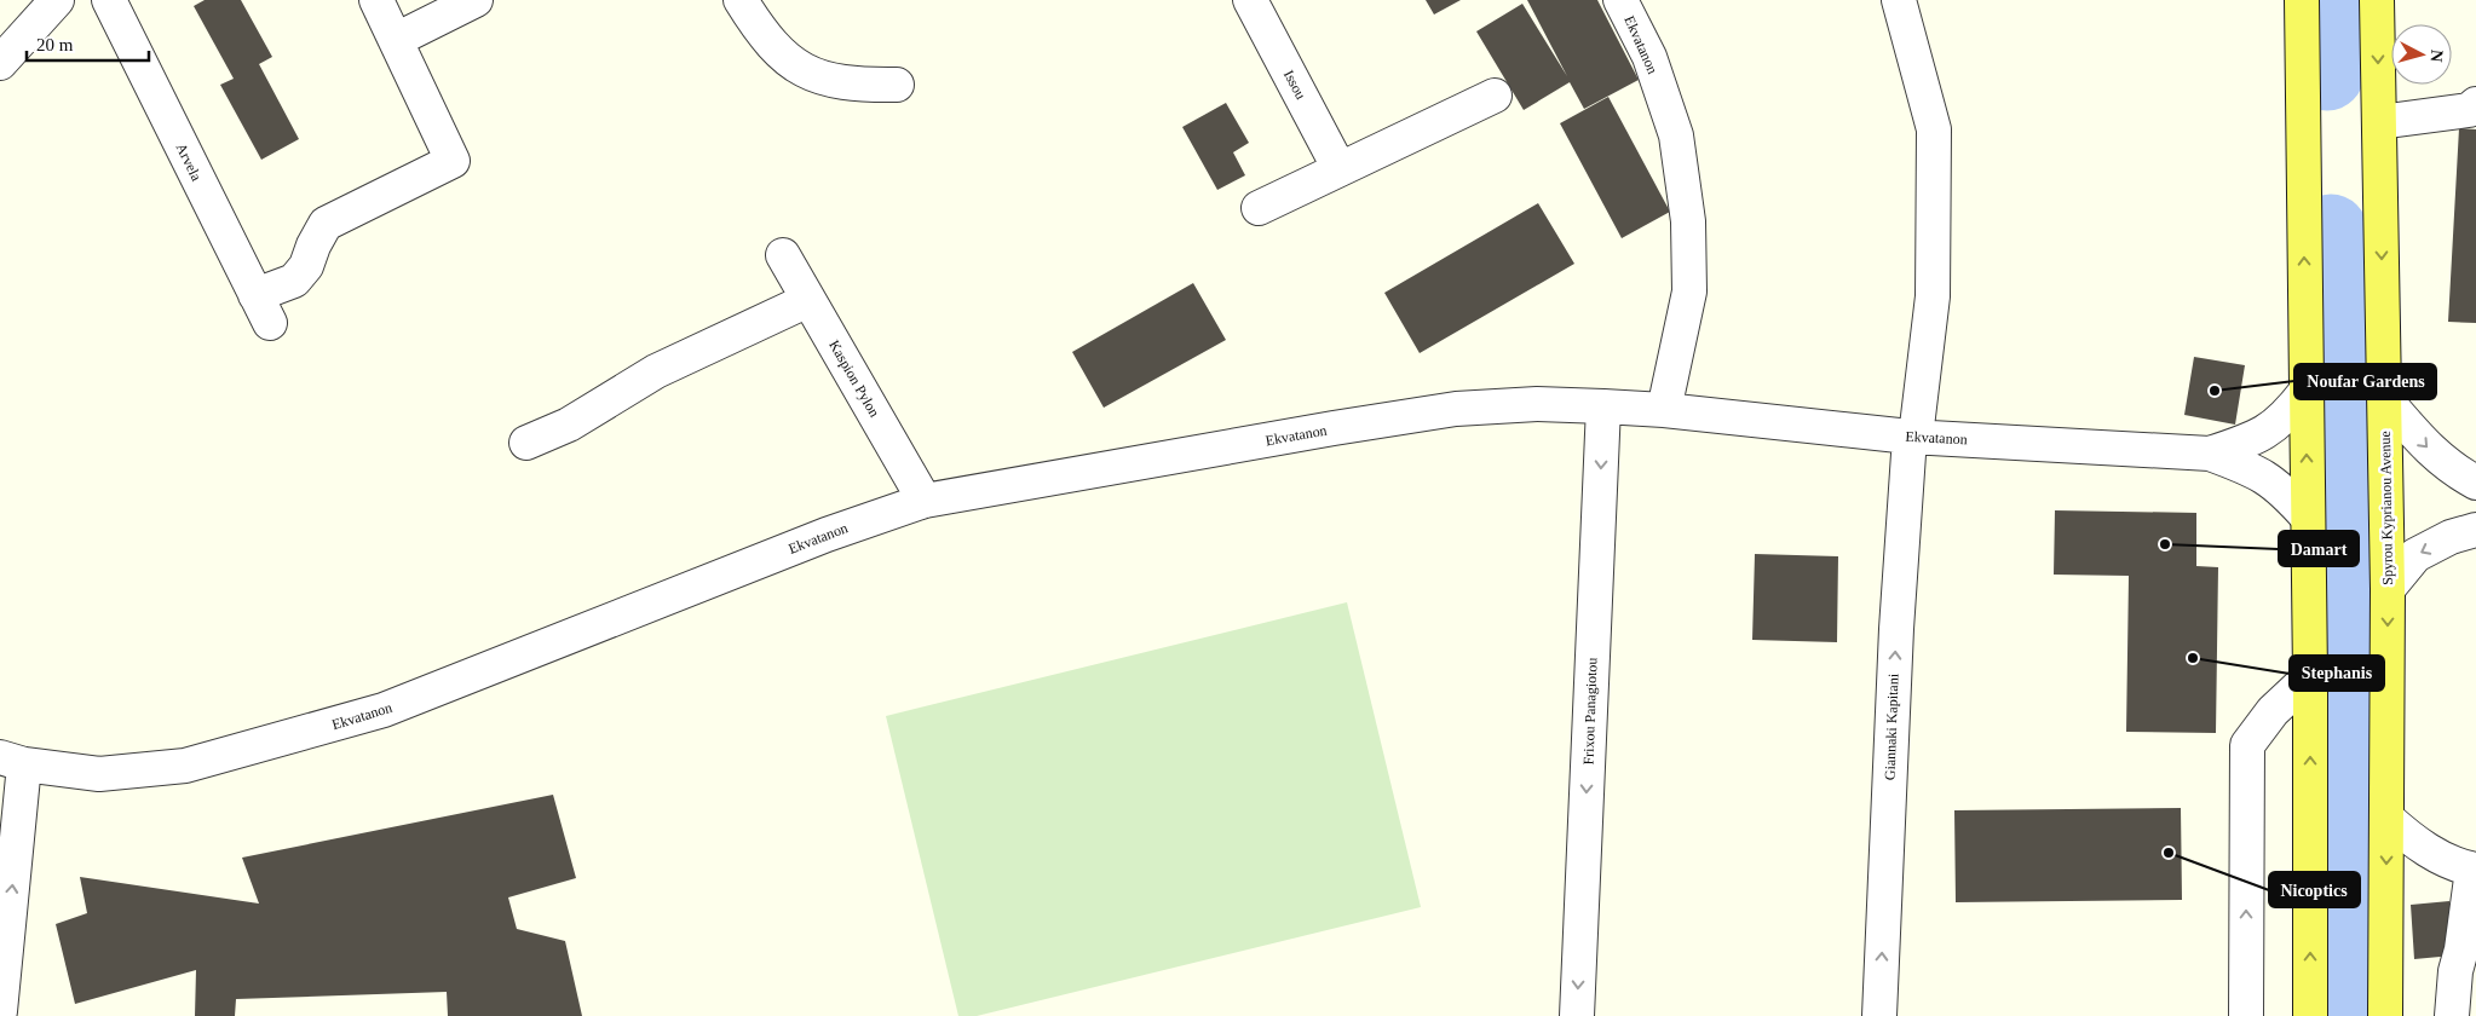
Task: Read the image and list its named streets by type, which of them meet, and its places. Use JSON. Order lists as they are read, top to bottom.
{
  "streets": {
    "main road": ["Spyrou Kyprianou Avenue"],
    "street": [
      "Ekvatanon",
      "Issou",
      "Arvela",
      "Kaspion Pylon",
      "Frixou Panagiotou",
      "Giannaki Kapitani"
    ]
  },
  "crossings": [
    ["Ekvatanon", "Kaspion Pylon"],
    ["Ekvatanon", "Frixou Panagiotou"],
    ["Ekvatanon", "Giannaki Kapitani"]
  ],
  "one_way": ["Frixou Panagiotou", "Giannaki Kapitani"],
  "places": [
    "Noufar Gardens",
    "Damart",
    "Stephanis",
    "Nicoptics"
  ],
  "scale_bar": "20 m",
  "north": "right"
}
